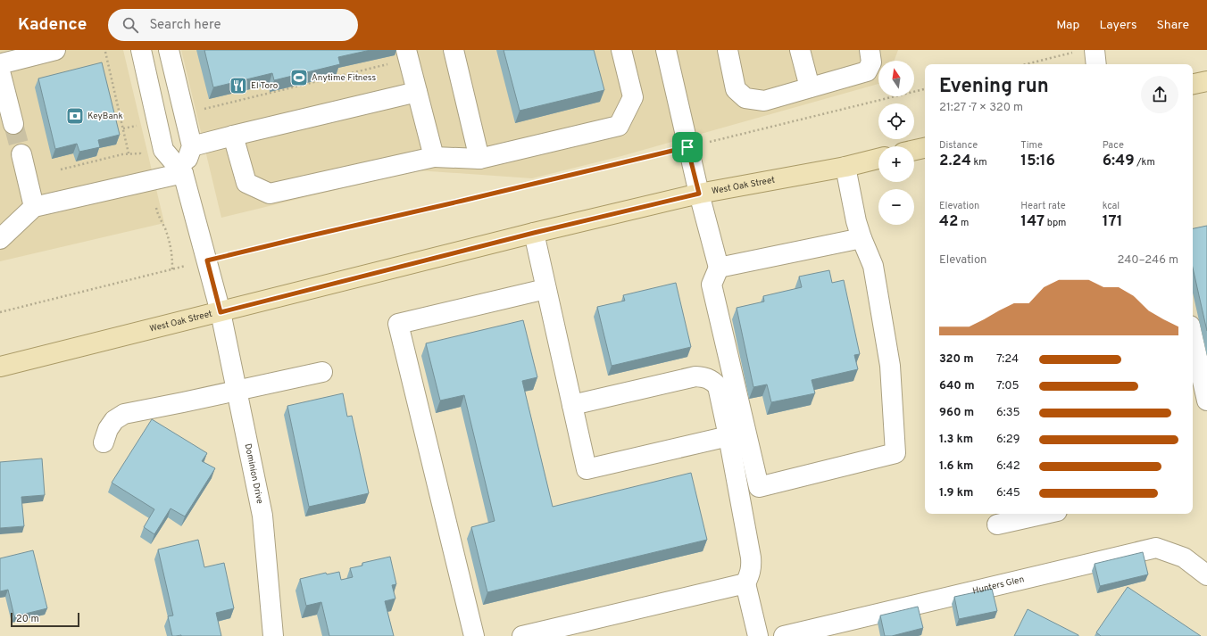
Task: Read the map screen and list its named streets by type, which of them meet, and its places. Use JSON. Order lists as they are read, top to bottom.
{
  "streets": {
    "main road": ["West Oak Street"],
    "street": ["Dominion Drive", "Hunters Glen"]
  },
  "crossings": [
    ["West Oak Street", "Dominion Drive"]
  ],
  "places": {
    "sports": ["Anytime Fitness"],
    "restaurant": ["El Toro"],
    "bank": ["KeyBank"]
  },
  "scale_bar": "20 m",
  "north": "top",
  "page": {
    "header": "Kadence",
    "search": "Search here",
    "nav": ["Map", "Layers", "Share"],
    "map_buttons": ["+", "−"],
    "heading": ["Evening run", "21:27 · 7 × 320 m"],
    "stats": [
      ["Distance", "2.24 km"],
      ["Time", "15:16"],
      ["Pace", "6:49 /km"],
      ["Elevation", "42 m"],
      ["Heart rate", "147 bpm"],
      ["kcal", "171"]
    ],
    "chart": ["Elevation", "240–246 m"],
    "list": [
      {
        "name": "320 m",
        "note": "7:24"
      },
      {
        "name": "640 m",
        "note": "7:05"
      },
      {
        "name": "960 m",
        "note": "6:35"
      },
      {
        "name": "1.3 km",
        "note": "6:29"
      },
      {
        "name": "1.6 km",
        "note": "6:42"
      },
      {
        "name": "1.9 km",
        "note": "6:45"
      }
    ],
    "scale": "20 m"
  }
}
